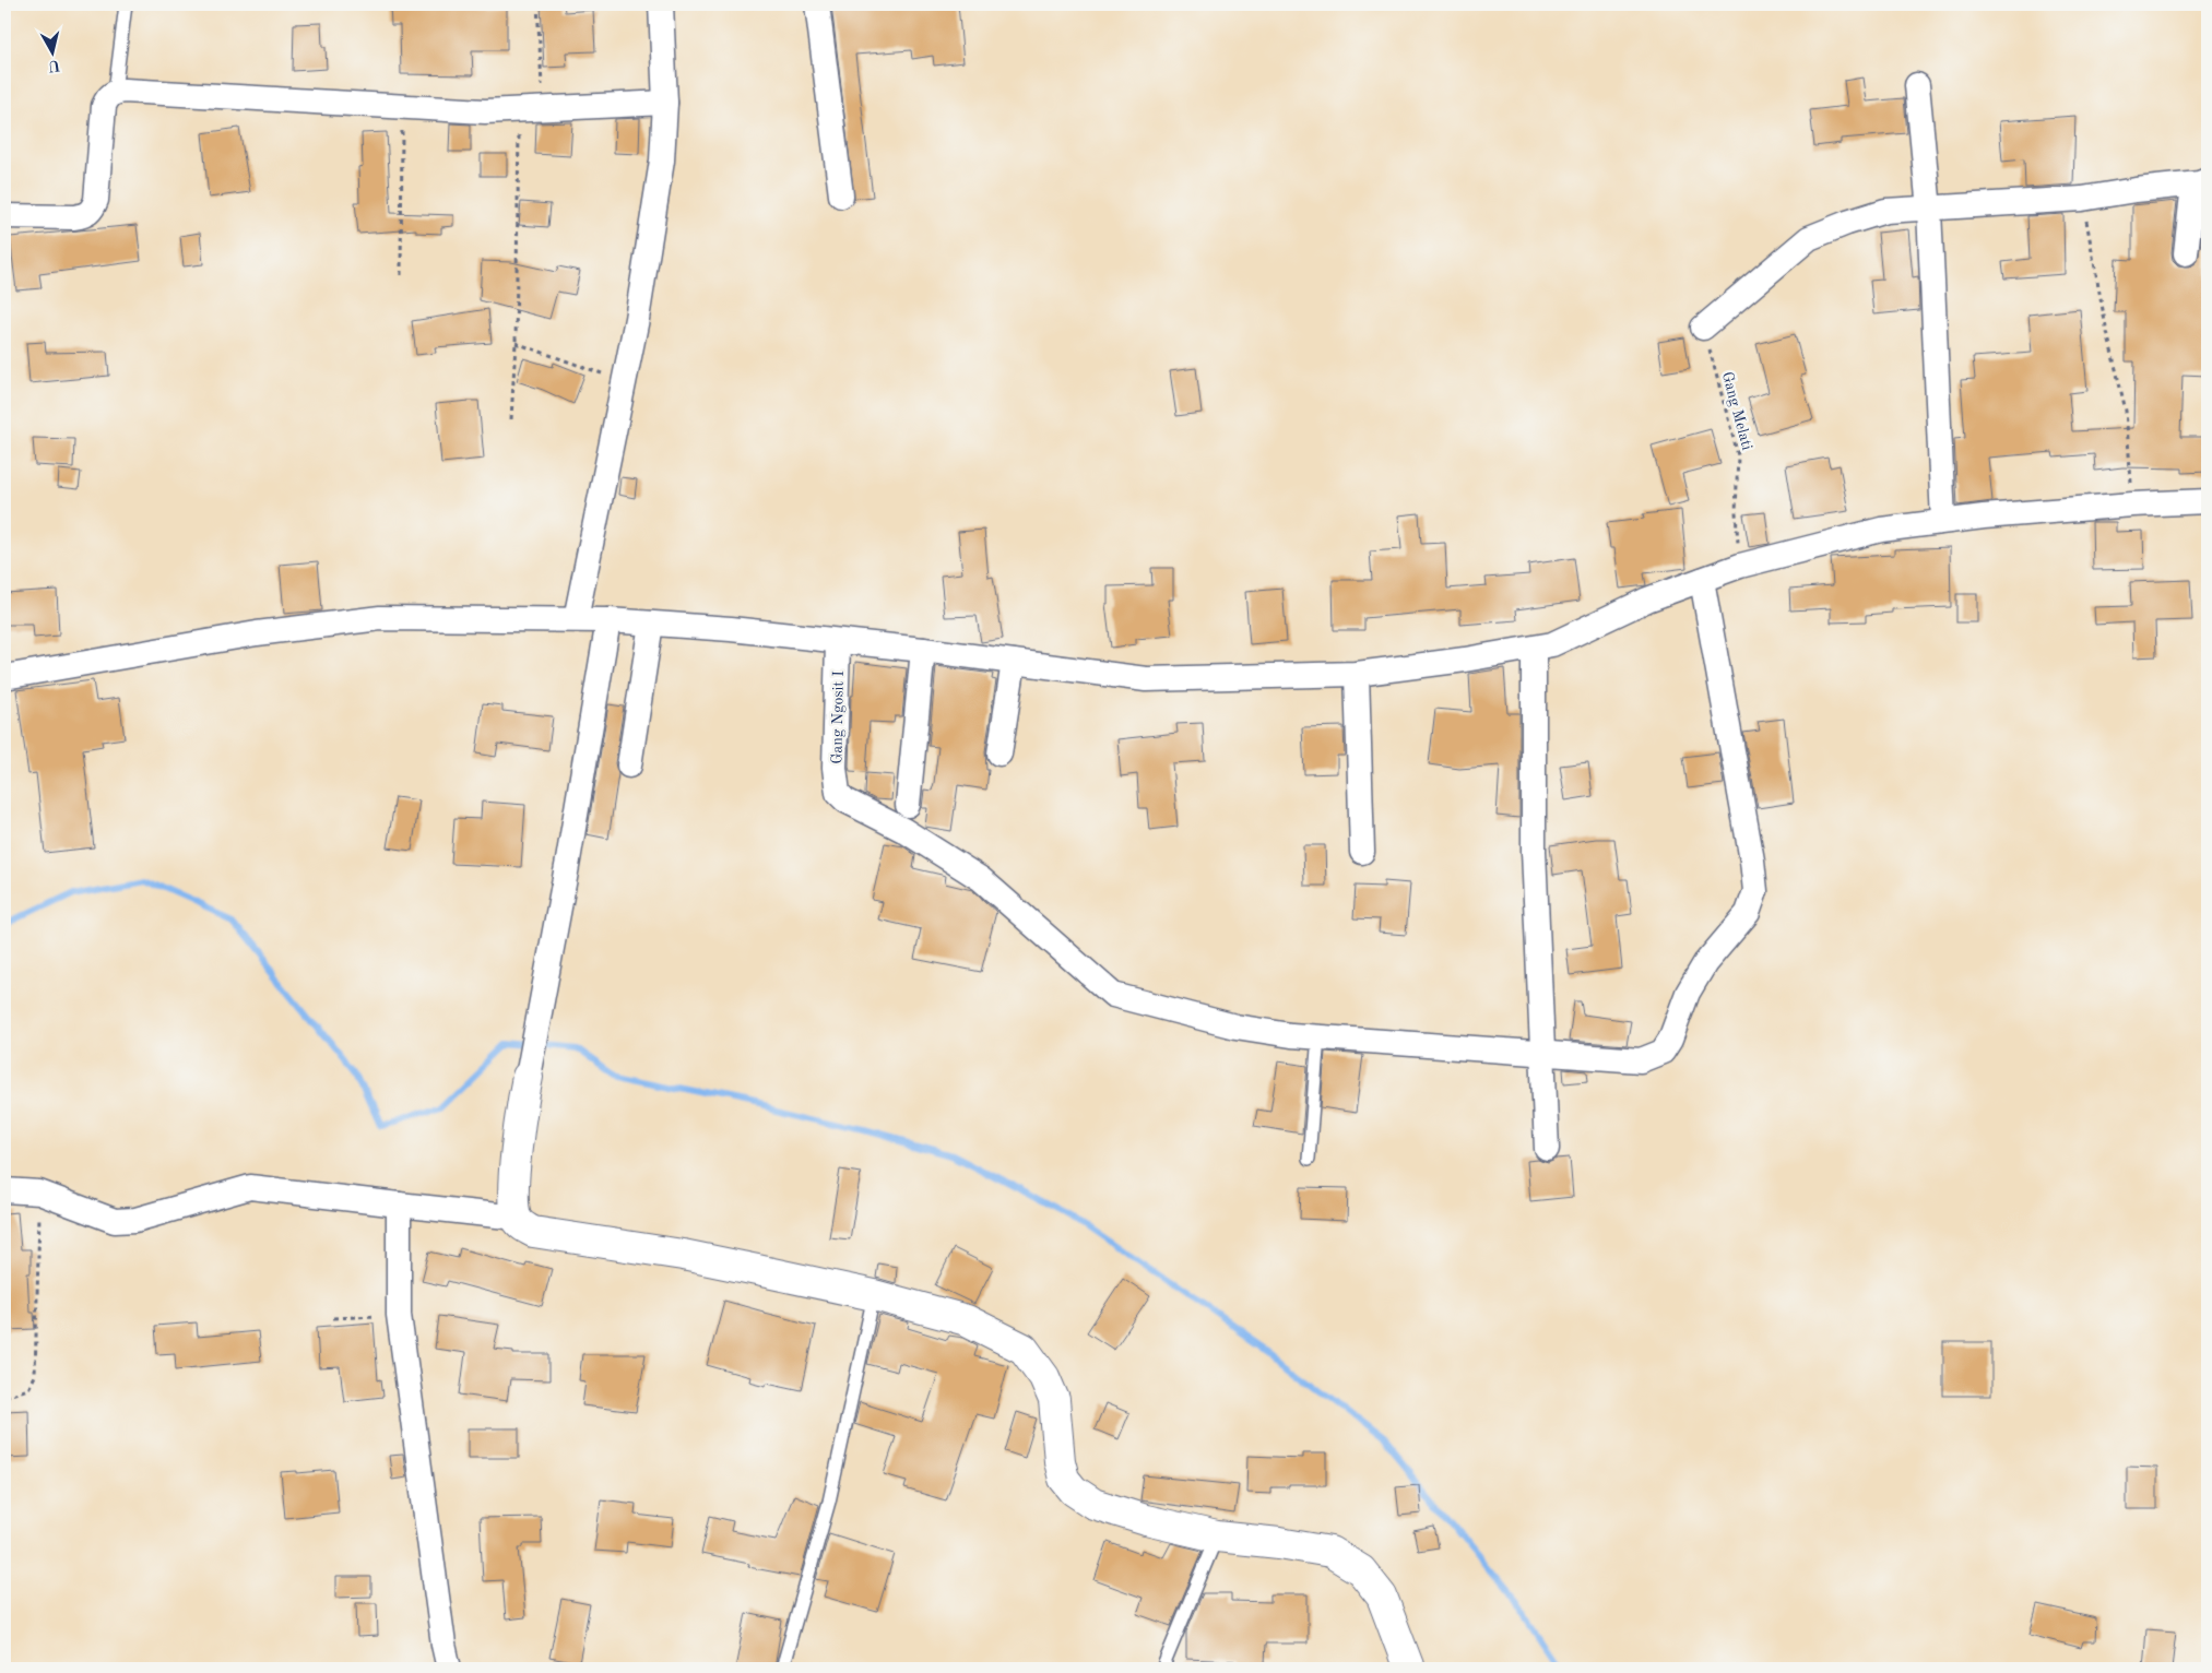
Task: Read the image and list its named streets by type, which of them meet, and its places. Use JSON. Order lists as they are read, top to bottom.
{
  "streets": {
    "street": ["Gang Ngosit I"],
    "path": ["Gang Melati"]
  },
  "north": "bottom"
}
